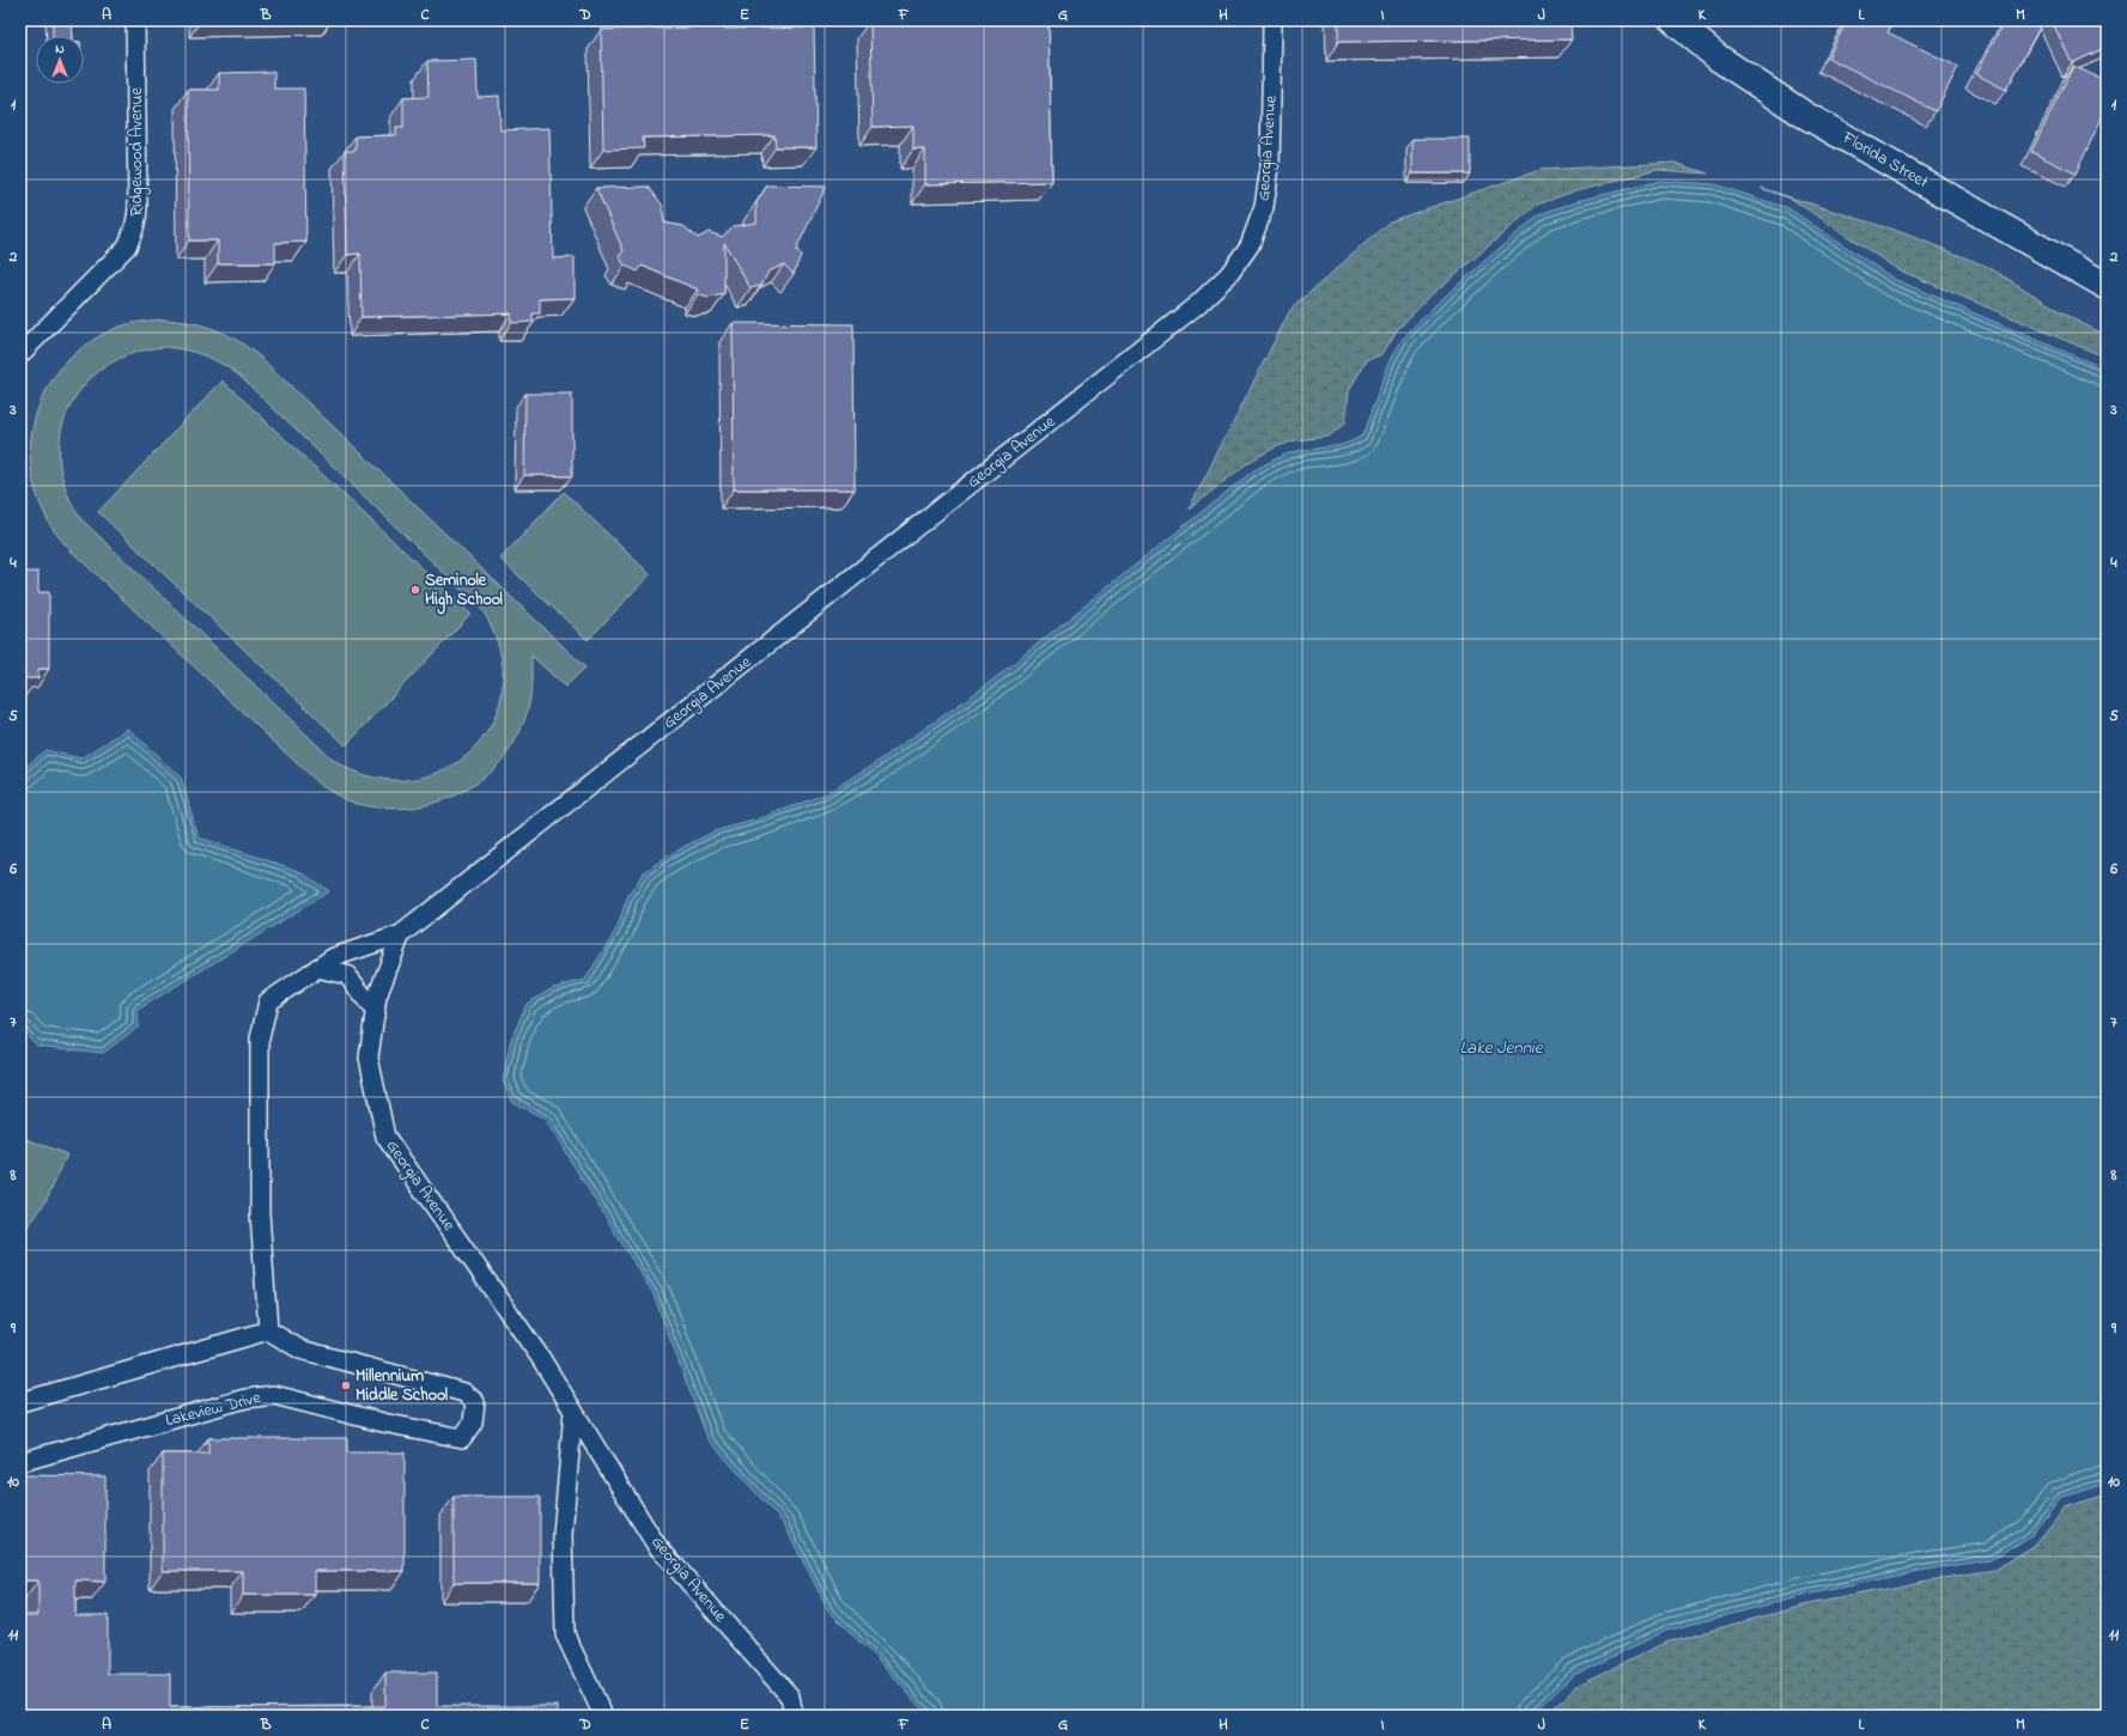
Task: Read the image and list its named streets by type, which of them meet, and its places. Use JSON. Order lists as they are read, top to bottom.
{
  "streets": {
    "street": [
      "Georgia Avenue",
      "Ridgewood Avenue",
      "Florida Street",
      "Lakeview Drive"
    ]
  },
  "water": ["Lake Jennie"],
  "places": ["Seminole High School", "Millennium Middle School"],
  "north": "top",
  "grid": {
    "columns": [
      "A",
      "B",
      "C",
      "D",
      "E",
      "F",
      "G",
      "H",
      "I",
      "J",
      "K",
      "L",
      "M"
    ],
    "rows": [
      "1",
      "2",
      "3",
      "4",
      "5",
      "6",
      "7",
      "8",
      "9",
      "10",
      "11"
    ]
  }
}
